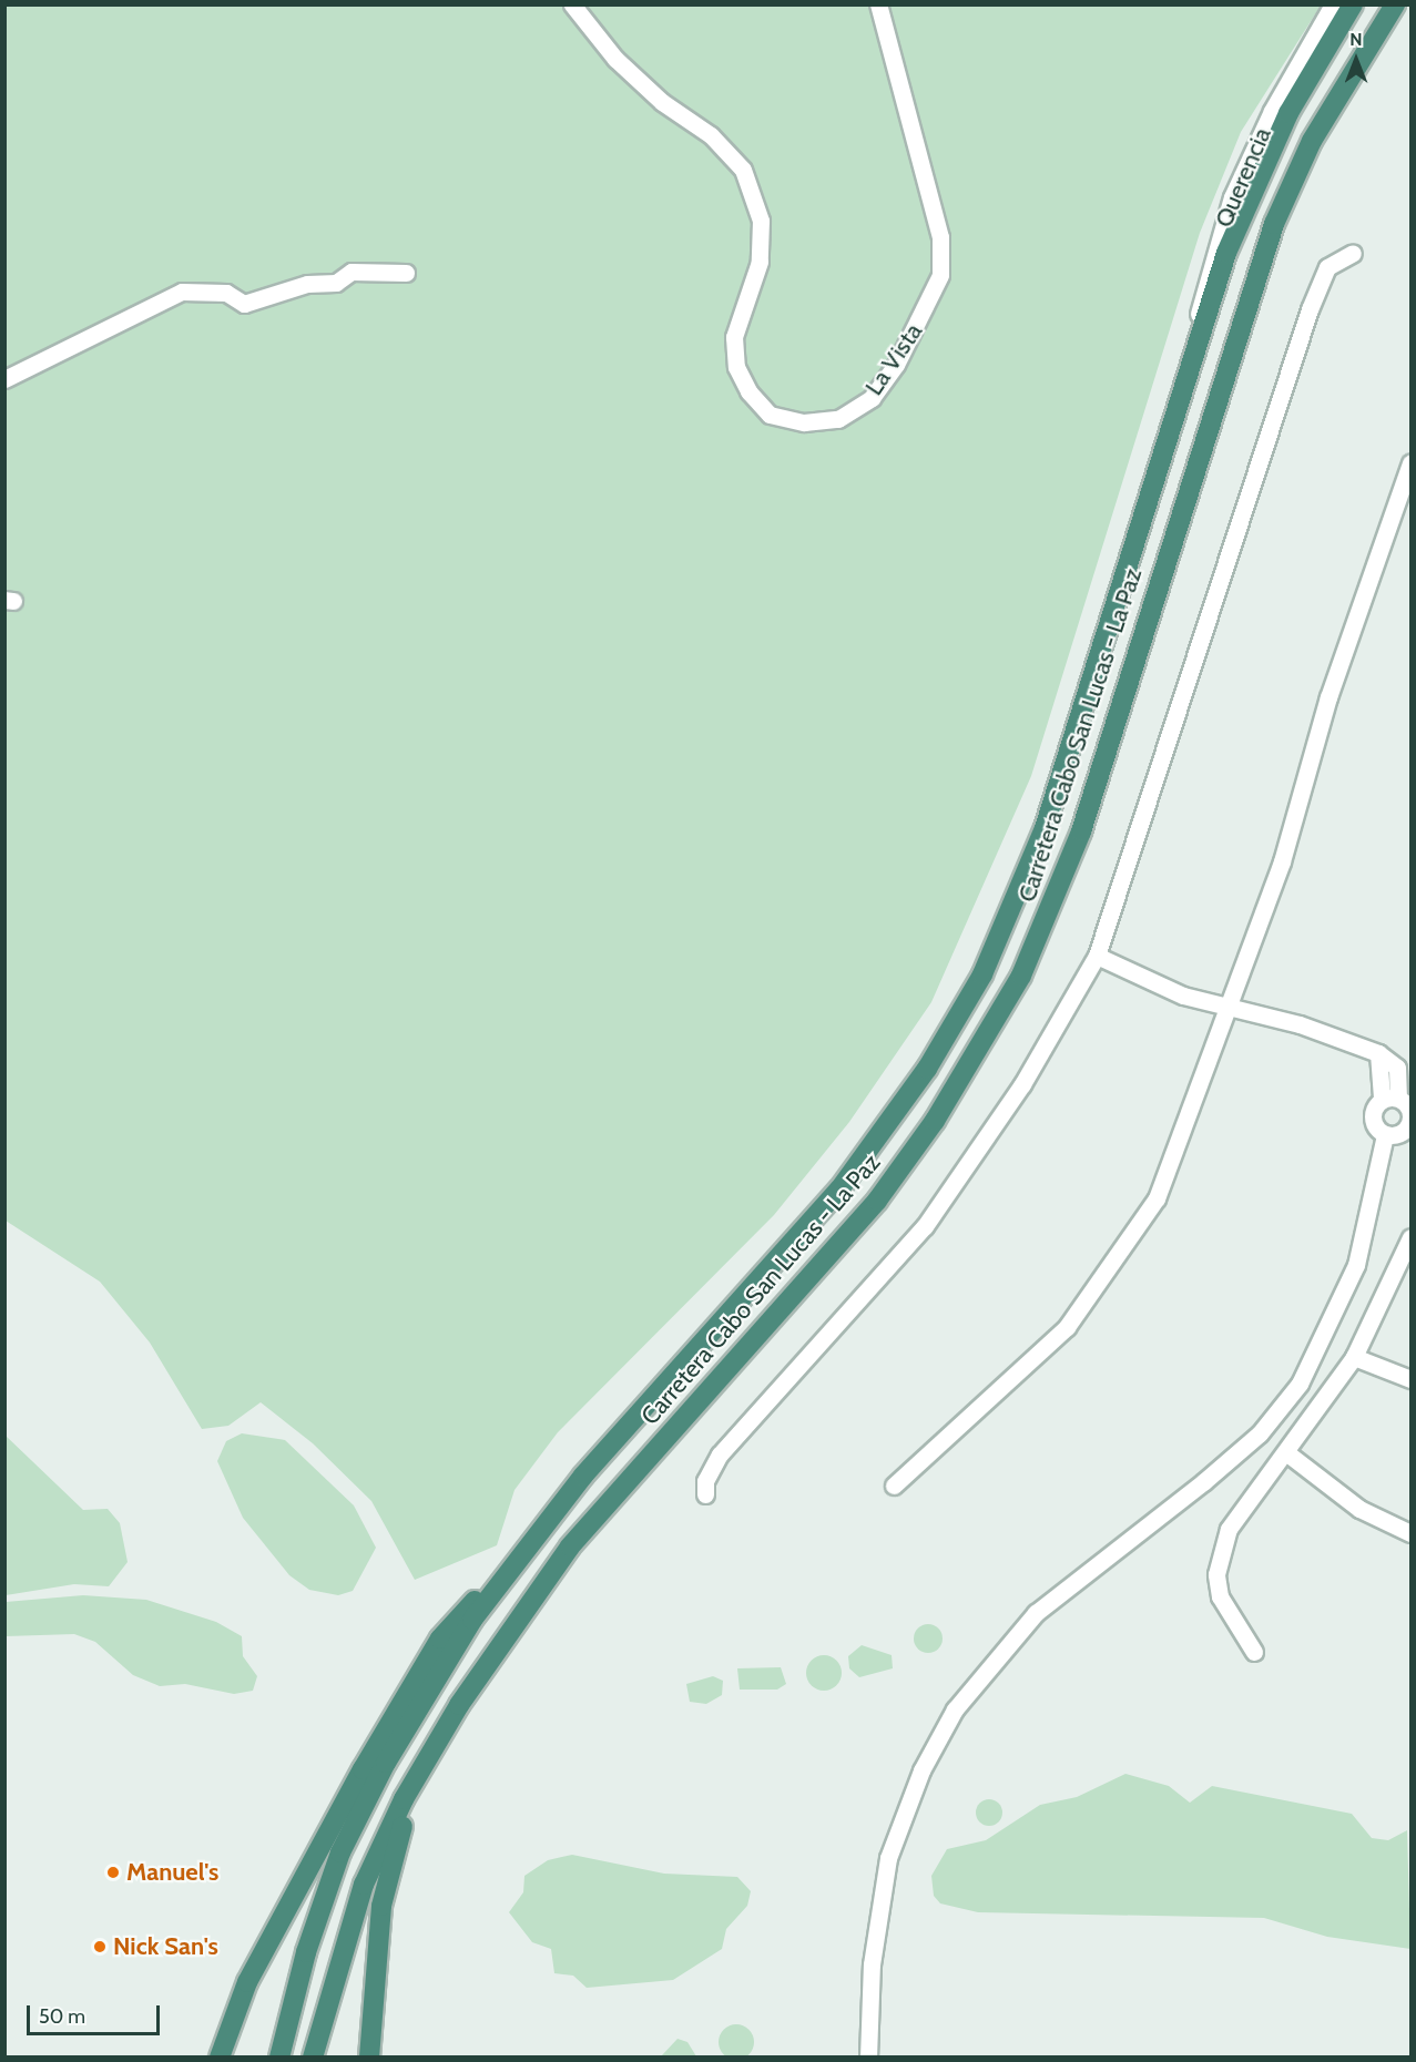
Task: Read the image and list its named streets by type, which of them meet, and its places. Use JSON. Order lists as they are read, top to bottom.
{
  "streets": {
    "highway": ["Carretera Cabo San Lucas - La Paz"],
    "street": ["Querencia", "La Vista"]
  },
  "crossings": [
    ["Querencia", "Carretera Cabo San Lucas - La Paz"]
  ],
  "places": ["Manuel's", "Nick San's"],
  "scale_bar": "50 m",
  "north": "top"
}
